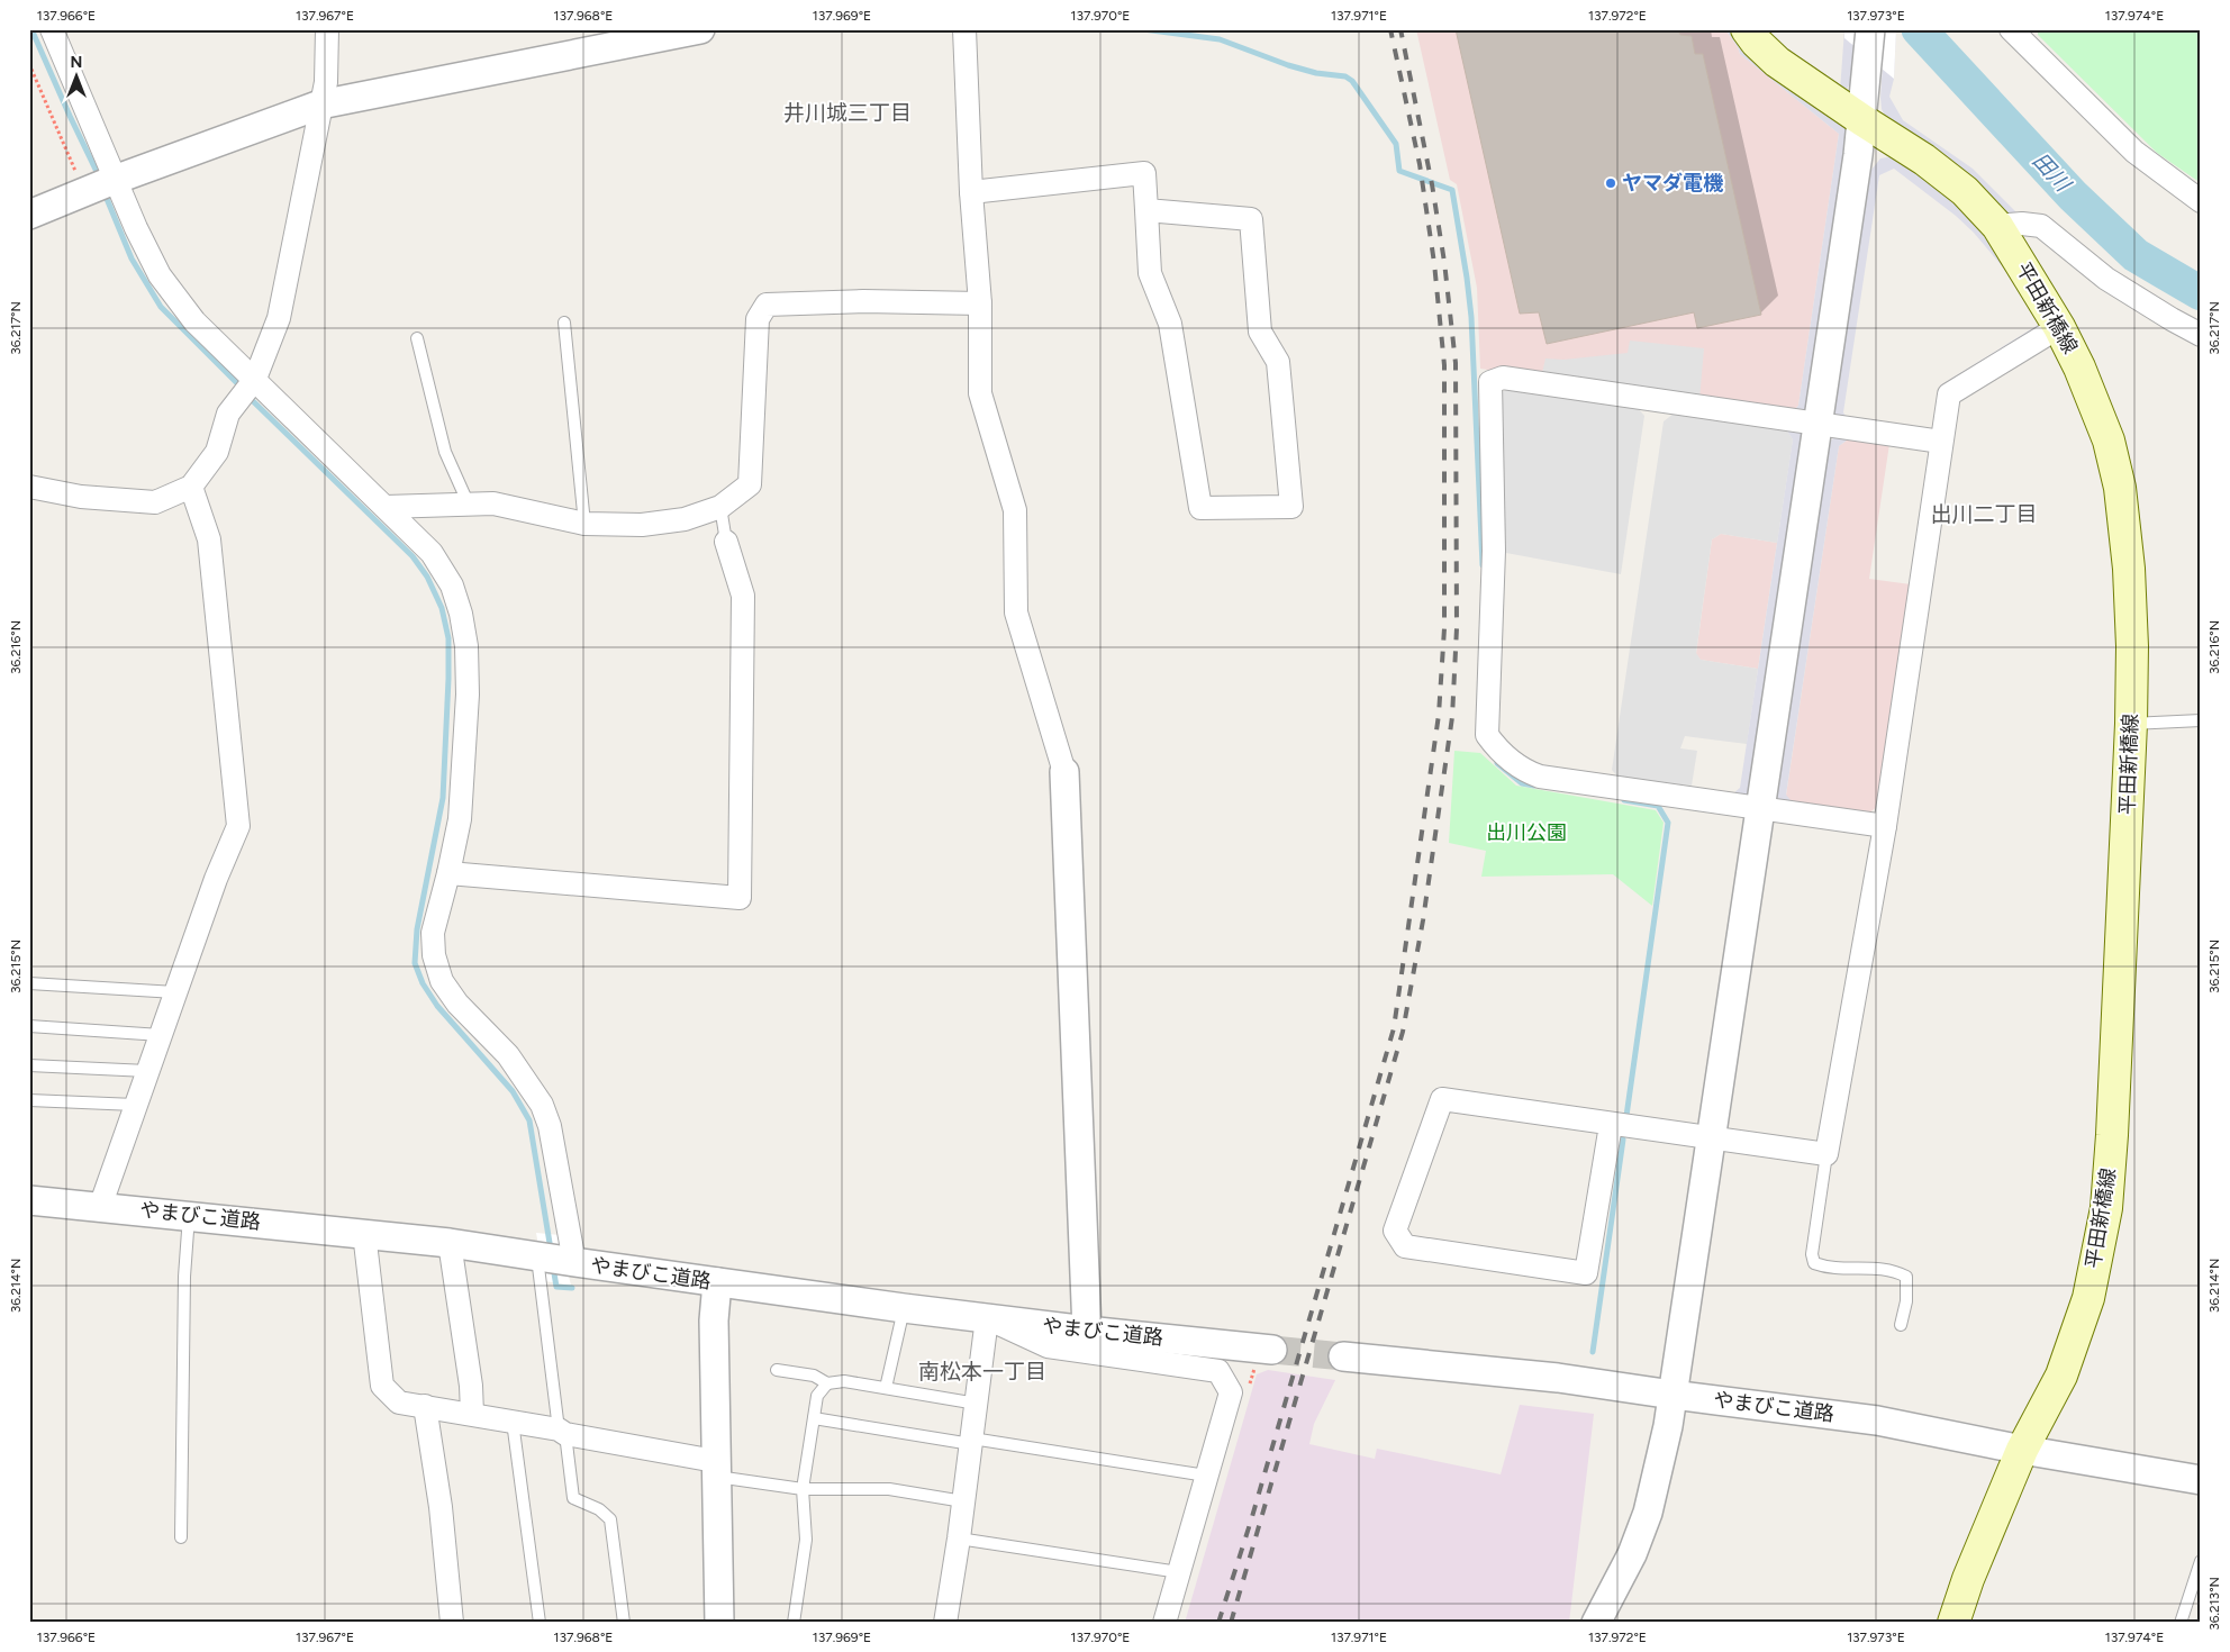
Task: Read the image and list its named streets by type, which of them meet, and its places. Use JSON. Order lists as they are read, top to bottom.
{
  "streets": {
    "main road": ["平田新橋線"],
    "street": ["やまびこ道路"]
  },
  "crossings": [
    ["平田新橋線", "やまびこ道路"]
  ],
  "districts": ["井川城三丁目", "出川二丁目", "南松本一丁目"],
  "water": ["田川"],
  "parks": ["出川公園"],
  "places": ["ヤマダ電機"],
  "north": "top",
  "coordinates": [
    "137.966°E",
    "137.967°E",
    "137.968°E",
    "137.969°E",
    "137.970°E",
    "137.971°E",
    "137.972°E",
    "137.973°E",
    "137.974°E",
    "36.217°N",
    "36.216°N",
    "36.215°N",
    "36.214°N",
    "36.213°N"
  ]
}
